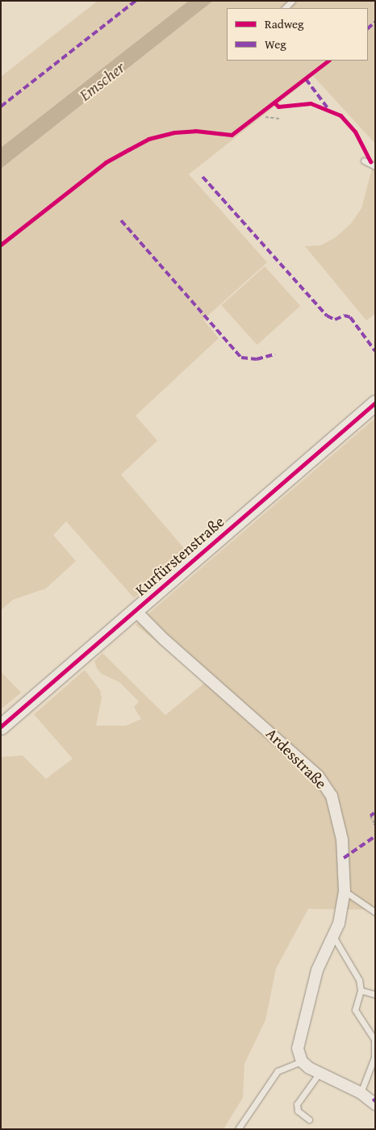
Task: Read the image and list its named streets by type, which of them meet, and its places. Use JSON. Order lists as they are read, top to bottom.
{
  "streets": {
    "main road": ["Kurfürstenstraße"],
    "street": ["Ardesstraße"]
  },
  "crossings": [
    ["Kurfürstenstraße", "Ardesstraße"]
  ],
  "water": ["Emscher"],
  "legend": ["Radweg", "Weg"]
}
